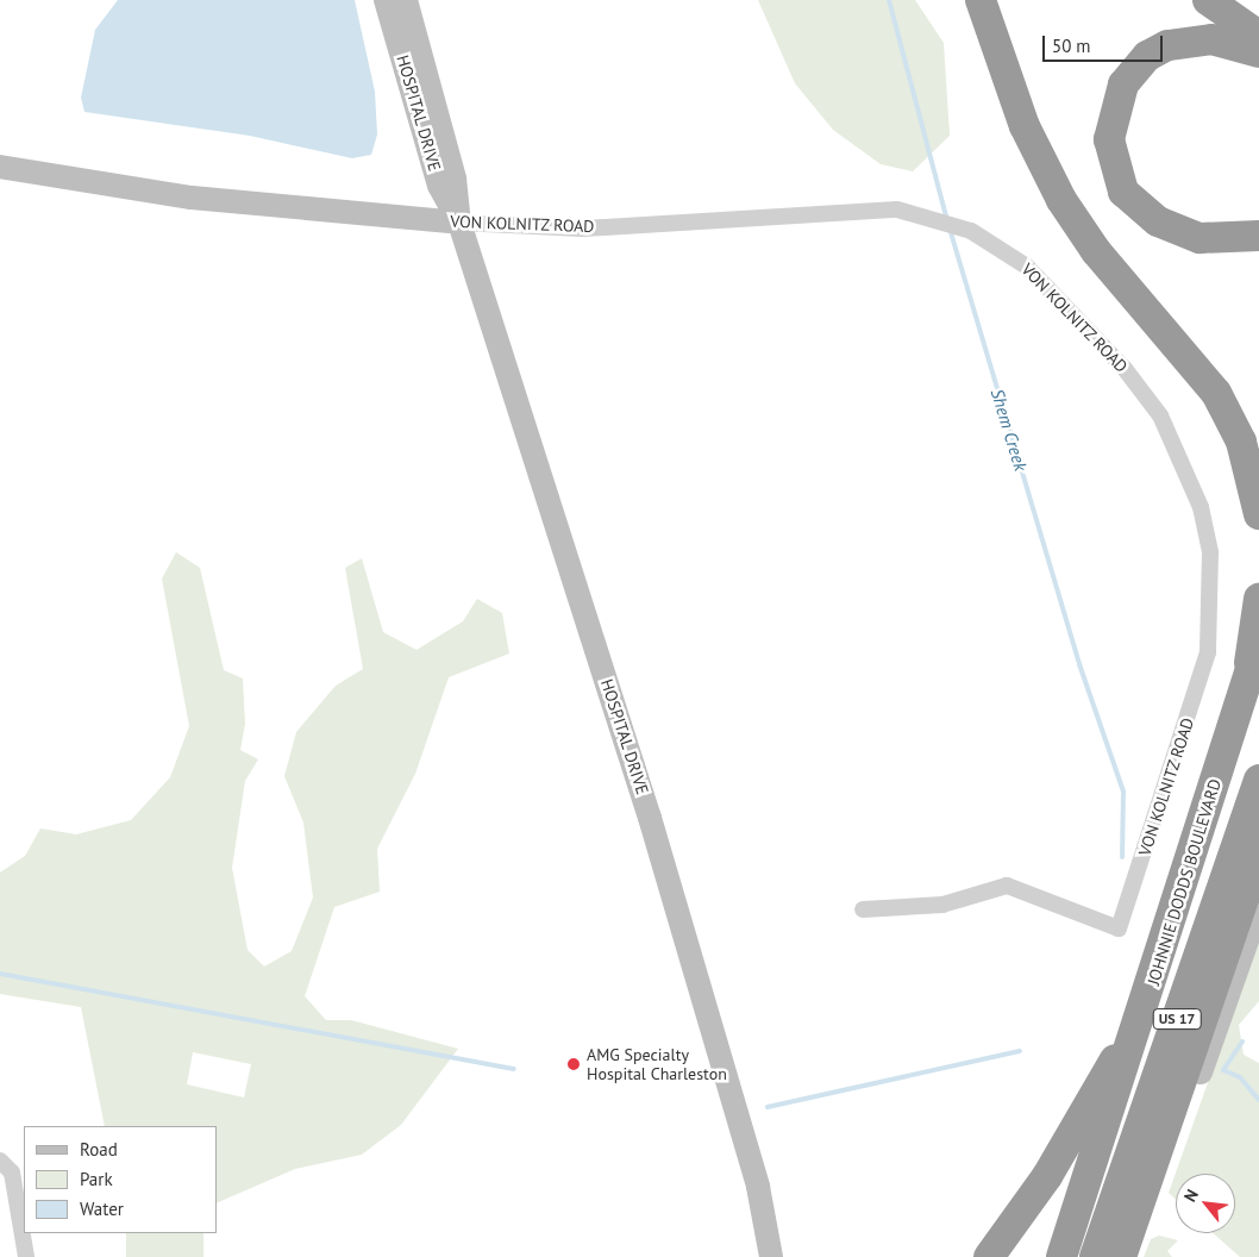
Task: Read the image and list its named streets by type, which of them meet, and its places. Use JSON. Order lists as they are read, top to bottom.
{
  "streets": {
    "highway": ["JOHNNIE DODDS BOULEVARD", "US 17"],
    "street": ["HOSPITAL DRIVE", "VON KOLNITZ ROAD"]
  },
  "crossings": [
    ["HOSPITAL DRIVE", "VON KOLNITZ ROAD"]
  ],
  "water": ["Shem Creek"],
  "places": ["AMG Specialty Hospital Charleston"],
  "legend": ["Road", "Park", "Water"],
  "scale_bar": "50 m",
  "north": "top left"
}
